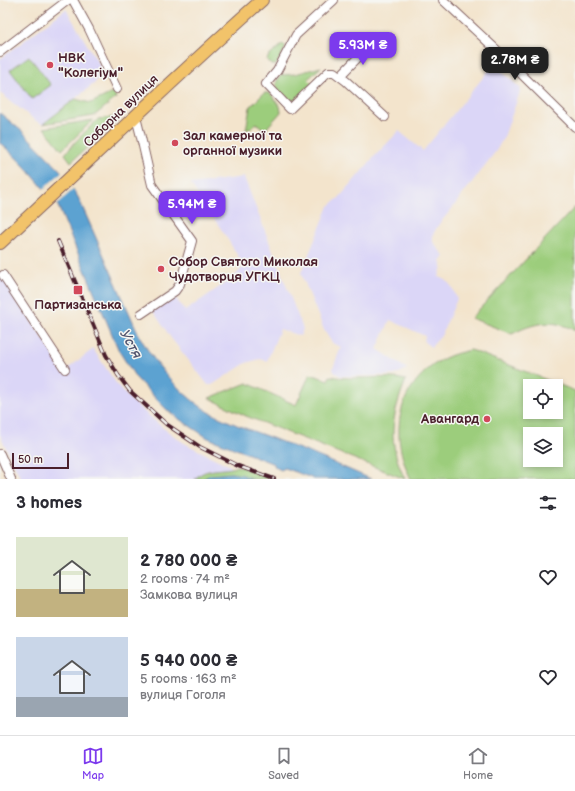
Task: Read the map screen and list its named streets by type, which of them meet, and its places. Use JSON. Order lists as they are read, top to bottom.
{
  "streets": {
    "main road": ["Соборна вулиця"]
  },
  "water": ["Устя"],
  "places": {
    "other": [
      "НВК \"Колегіум\"",
      "Зал камерної та органної музики",
      "Собор Святого Миколая Чудотворця УГКЦ",
      "Авангард"
    ],
    "transit": ["Партизанська"]
  },
  "scale_bar": "50 m",
  "page": {
    "price": ["5.93M ₴", "2.78M ₴", "5.94M ₴"],
    "scale": "50 m",
    "heading": "3 homes",
    "list": [
      {
        "name": "2 780 000 ₴",
        "note": "2 rooms · 74 m² · Замкова вулиця"
      },
      {
        "name": "5 940 000 ₴",
        "note": "5 rooms · 163 m² · вулиця Гоголя"
      }
    ],
    "tabs": ["Map", "Saved", "Home"]
  }
}
